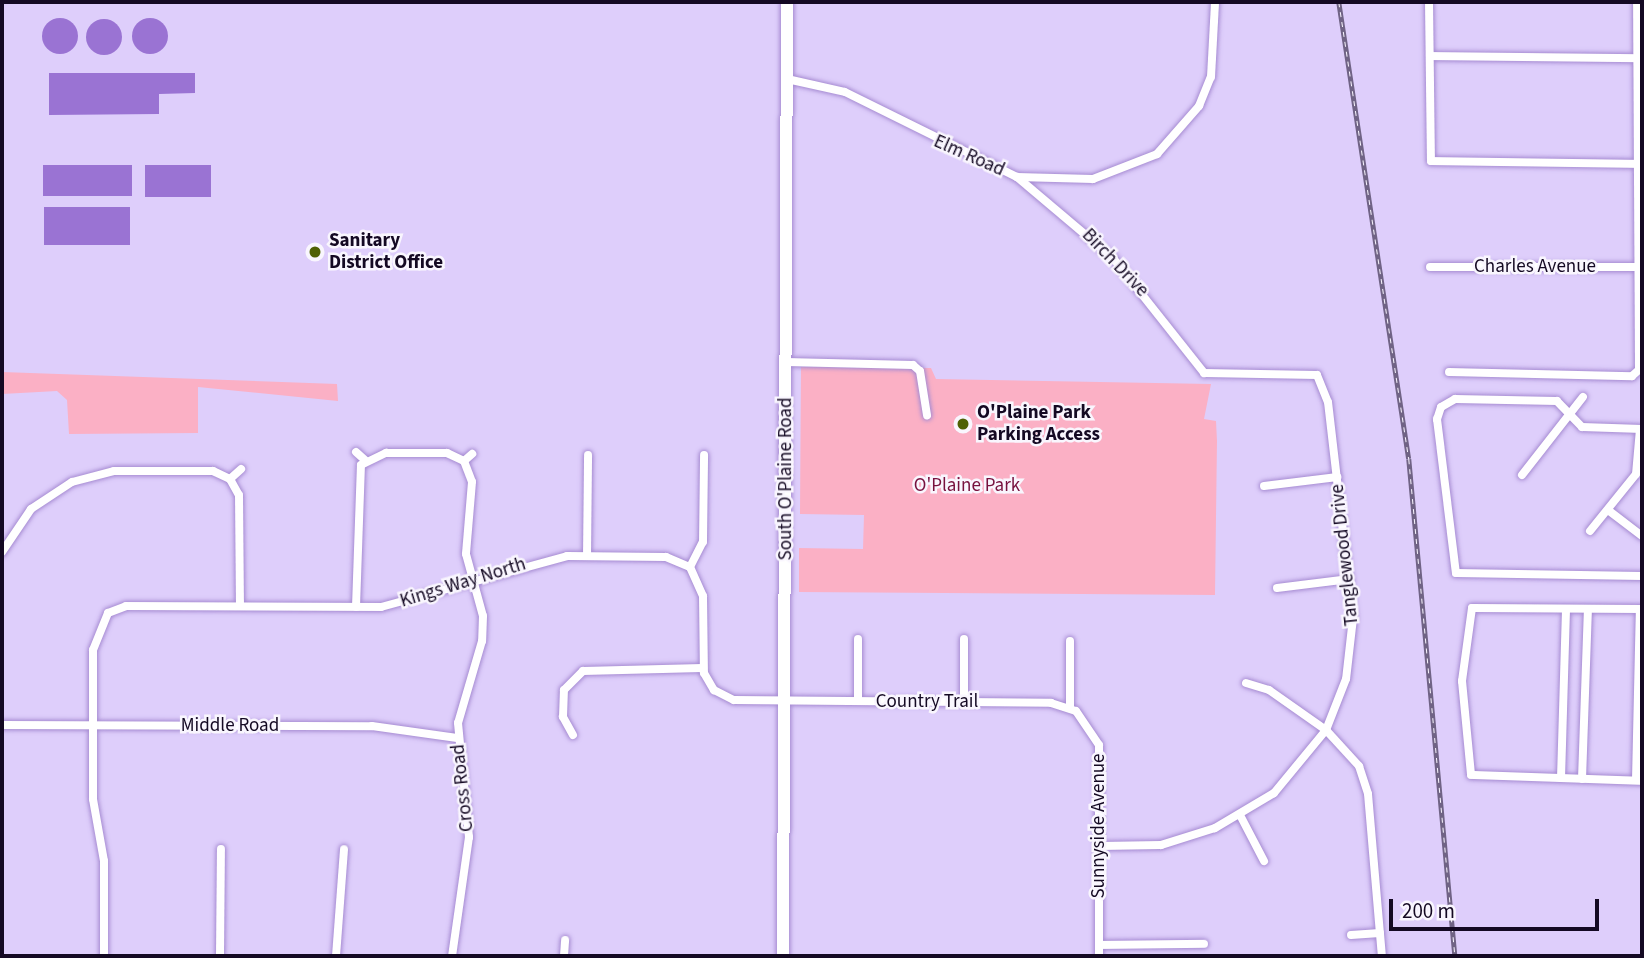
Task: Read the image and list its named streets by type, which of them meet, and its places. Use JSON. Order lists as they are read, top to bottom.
{
  "streets": {
    "main road": ["South O'Plaine Road"],
    "street": [
      "Elm Road",
      "Birch Drive",
      "Charles Avenue",
      "Tanglewood Drive",
      "Kings Way North",
      "Country Trail",
      "Middle Road",
      "Cross Road",
      "Sunnyside Avenue"
    ]
  },
  "crossings": [
    ["Elm Road", "Birch Drive"],
    ["Elm Road", "South O'Plaine Road"],
    ["Birch Drive", "Tanglewood Drive"],
    ["South O'Plaine Road", "Country Trail"],
    ["Tanglewood Drive", "Sunnyside Avenue"],
    ["Kings Way North", "Middle Road"],
    ["Kings Way North", "Cross Road"],
    ["Country Trail", "Sunnyside Avenue"],
    ["Middle Road", "Cross Road"]
  ],
  "parks": ["O'Plaine Park"],
  "places": ["Sanitary District Office", "O'Plaine Park Parking Access"],
  "scale_bar": "200 m"
}
